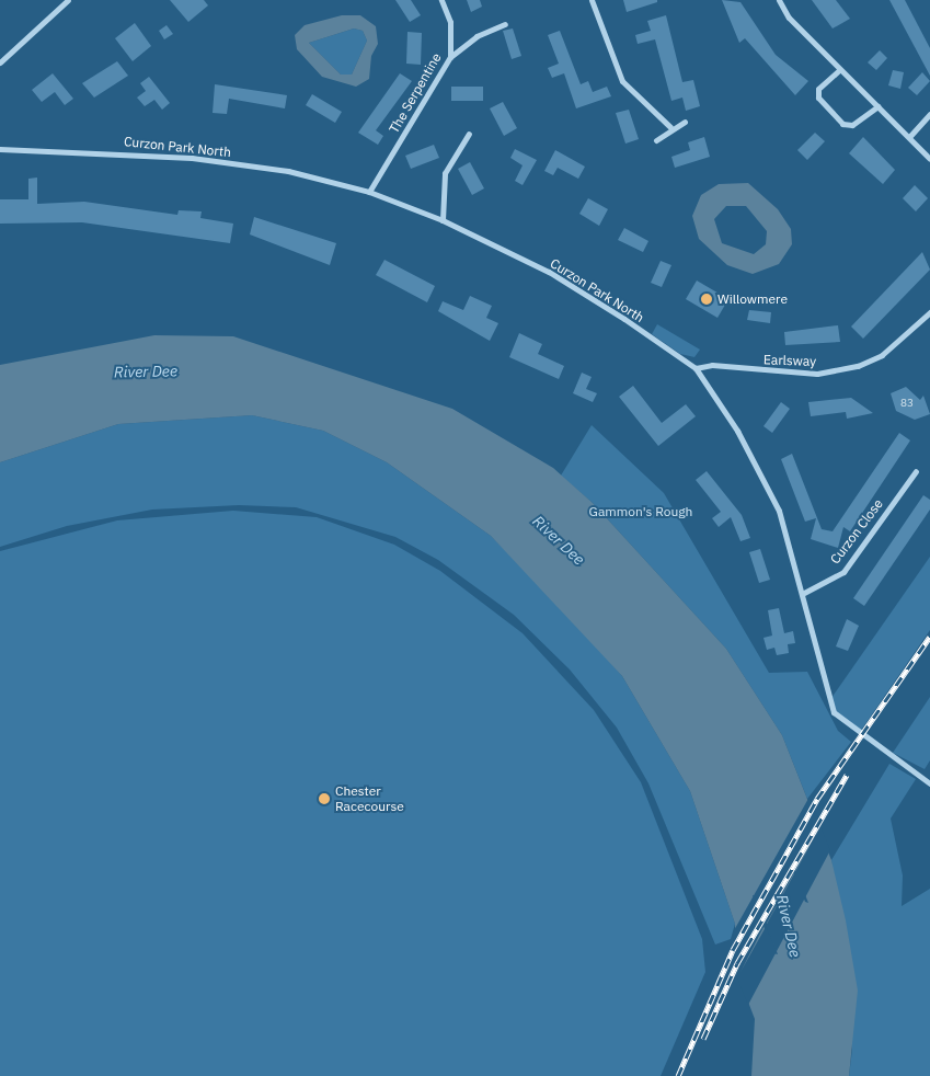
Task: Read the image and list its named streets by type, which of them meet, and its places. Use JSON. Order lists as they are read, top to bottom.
{
  "streets": {
    "street": [
      "The Serpentine",
      "Curzon Park North",
      "Earlsway",
      "Curzon Close"
    ]
  },
  "crossings": [
    ["The Serpentine", "Curzon Park North"],
    ["Curzon Park North", "Earlsway"],
    ["Curzon Park North", "Curzon Close"]
  ],
  "water": ["River Dee"],
  "parks": ["Gammon's Rough"],
  "places": ["Willowmere", "Chester Racecourse"],
  "house_numbers": ["83"]
}
